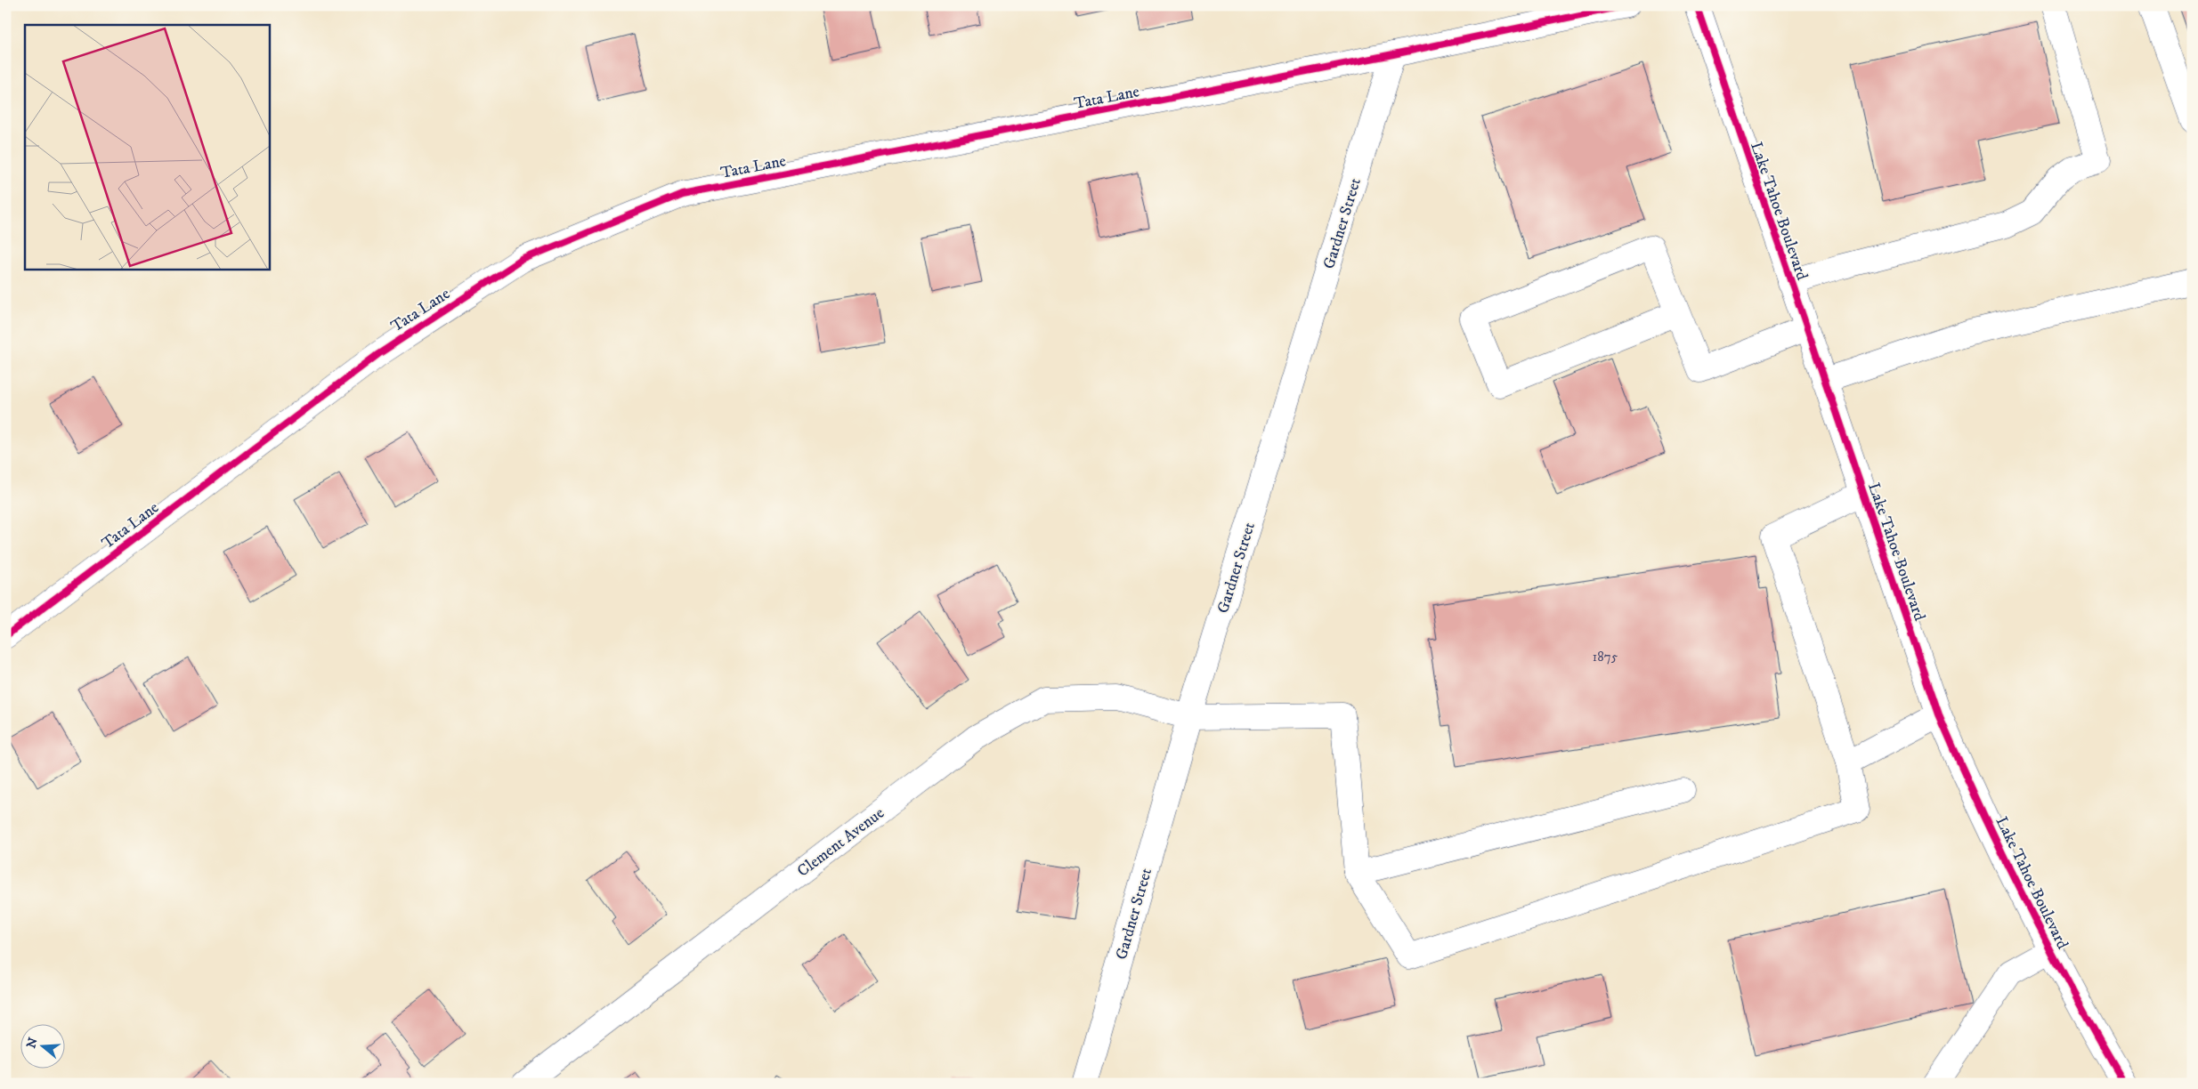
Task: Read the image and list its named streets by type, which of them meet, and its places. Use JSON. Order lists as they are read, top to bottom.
{
  "streets": {
    "street": [
      "Tata Lane",
      "Lake Tahoe Boulevard",
      "Gardner Street",
      "Clement Avenue"
    ]
  },
  "crossings": [
    ["Tata Lane", "Gardner Street"],
    ["Gardner Street", "Clement Avenue"]
  ],
  "house_numbers": ["1875"],
  "north": "left"
}
